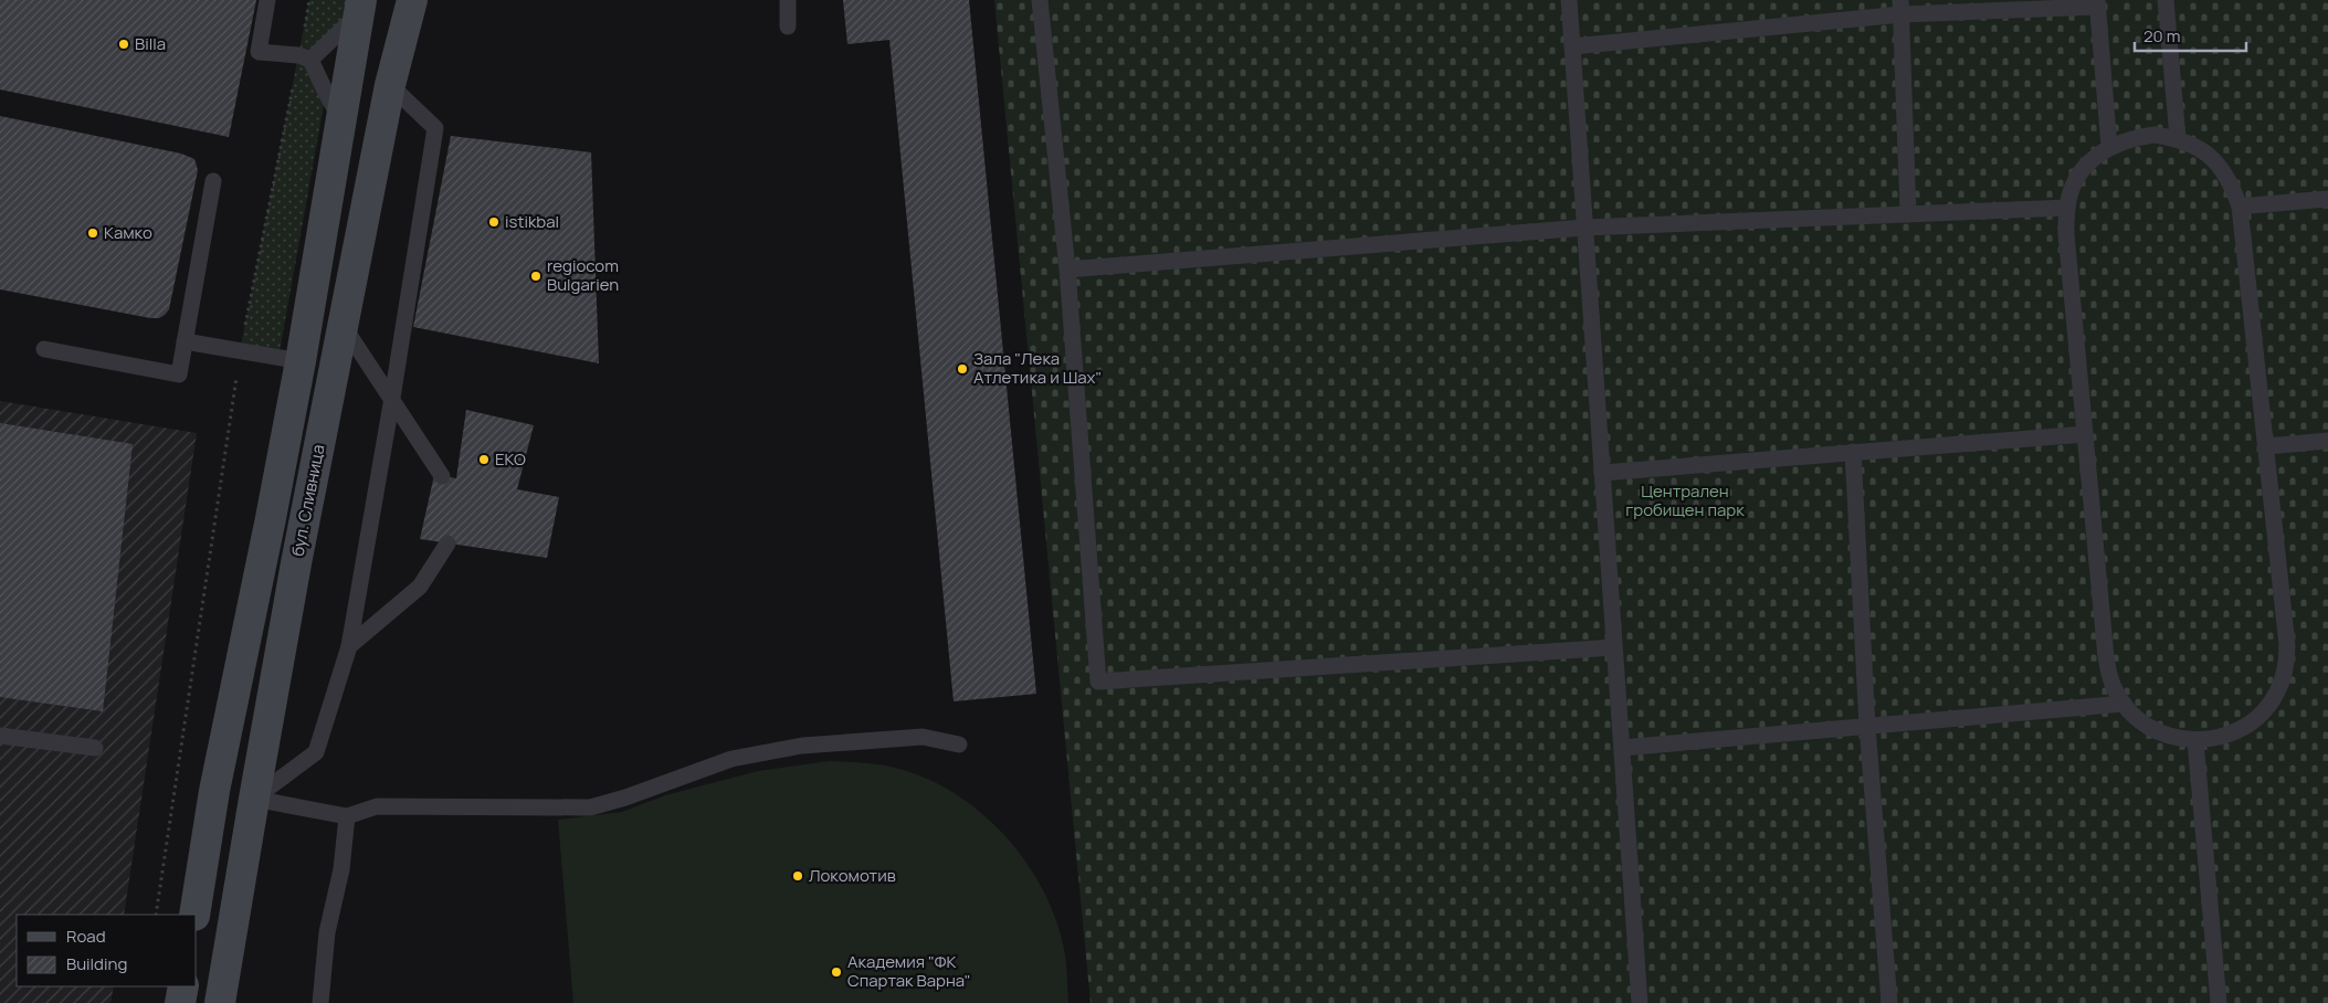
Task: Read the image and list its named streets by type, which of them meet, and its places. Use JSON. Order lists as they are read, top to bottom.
{
  "streets": {
    "main road": ["бул. Сливница"]
  },
  "parks": ["Централен гробищен парк"],
  "places": [
    "Billa",
    "istikbal",
    "Камко",
    "regiocom Bulgarien",
    "Зала \"Лека Атлетика и Шах\"",
    "EKO",
    "Локомотив",
    "Академия \"ФК Спартак Варна\""
  ],
  "legend": ["Road", "Building"],
  "scale_bar": "20 m"
}
